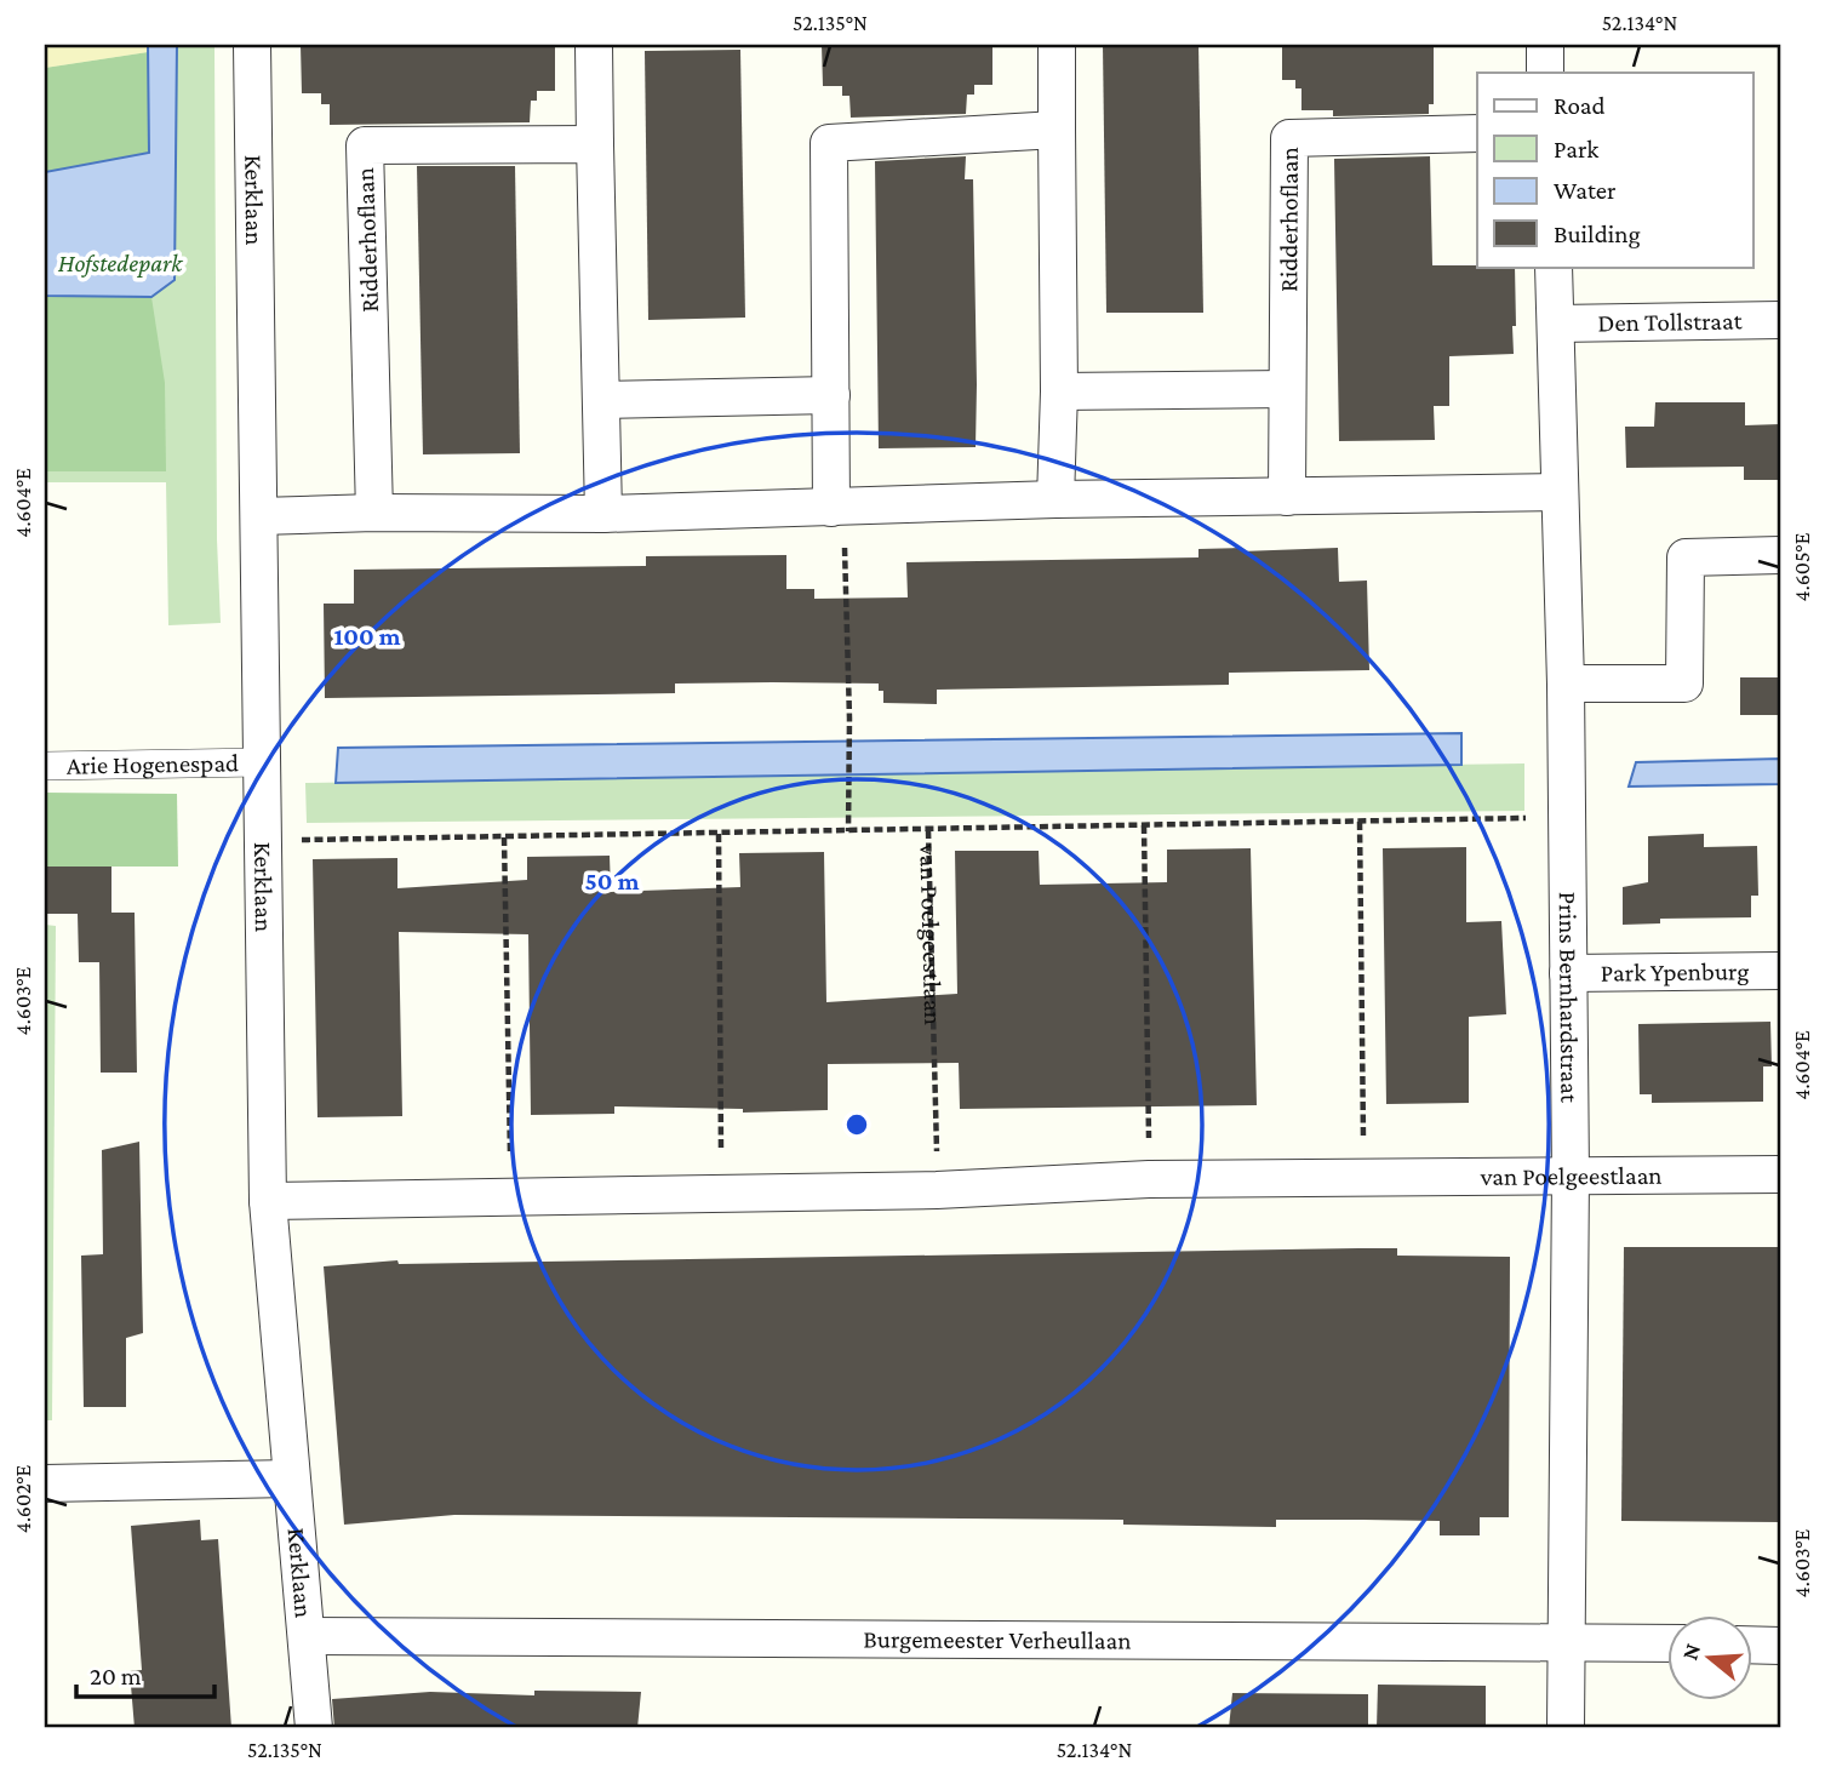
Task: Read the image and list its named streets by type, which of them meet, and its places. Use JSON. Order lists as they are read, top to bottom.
{
  "streets": {
    "street": [
      "Kerklaan",
      "Ridderhoflaan",
      "Den Tollstraat",
      "Arie Hogenespad",
      "van Poelgeestlaan",
      "Park Ypenburg",
      "Prins Bernhardstraat",
      "Burgemeester Verheullaan"
    ]
  },
  "crossings": [
    ["Kerklaan", "Arie Hogenespad"],
    ["Kerklaan", "van Poelgeestlaan"],
    ["Kerklaan", "Burgemeester Verheullaan"],
    ["Den Tollstraat", "Prins Bernhardstraat"],
    ["van Poelgeestlaan", "Prins Bernhardstraat"],
    ["Park Ypenburg", "Prins Bernhardstraat"],
    ["Prins Bernhardstraat", "Burgemeester Verheullaan"]
  ],
  "parks": ["Hofstedepark"],
  "legend": [
    "Road",
    "Park",
    "Water",
    "Building"
  ],
  "scale_bar": "20 m",
  "north": "left",
  "coordinates": [
    "52.135°N",
    "52.134°N",
    "4.604°E",
    "4.605°E",
    "4.603°E",
    "4.602°E"
  ],
  "rings": ["100 m", "50 m"]
}
